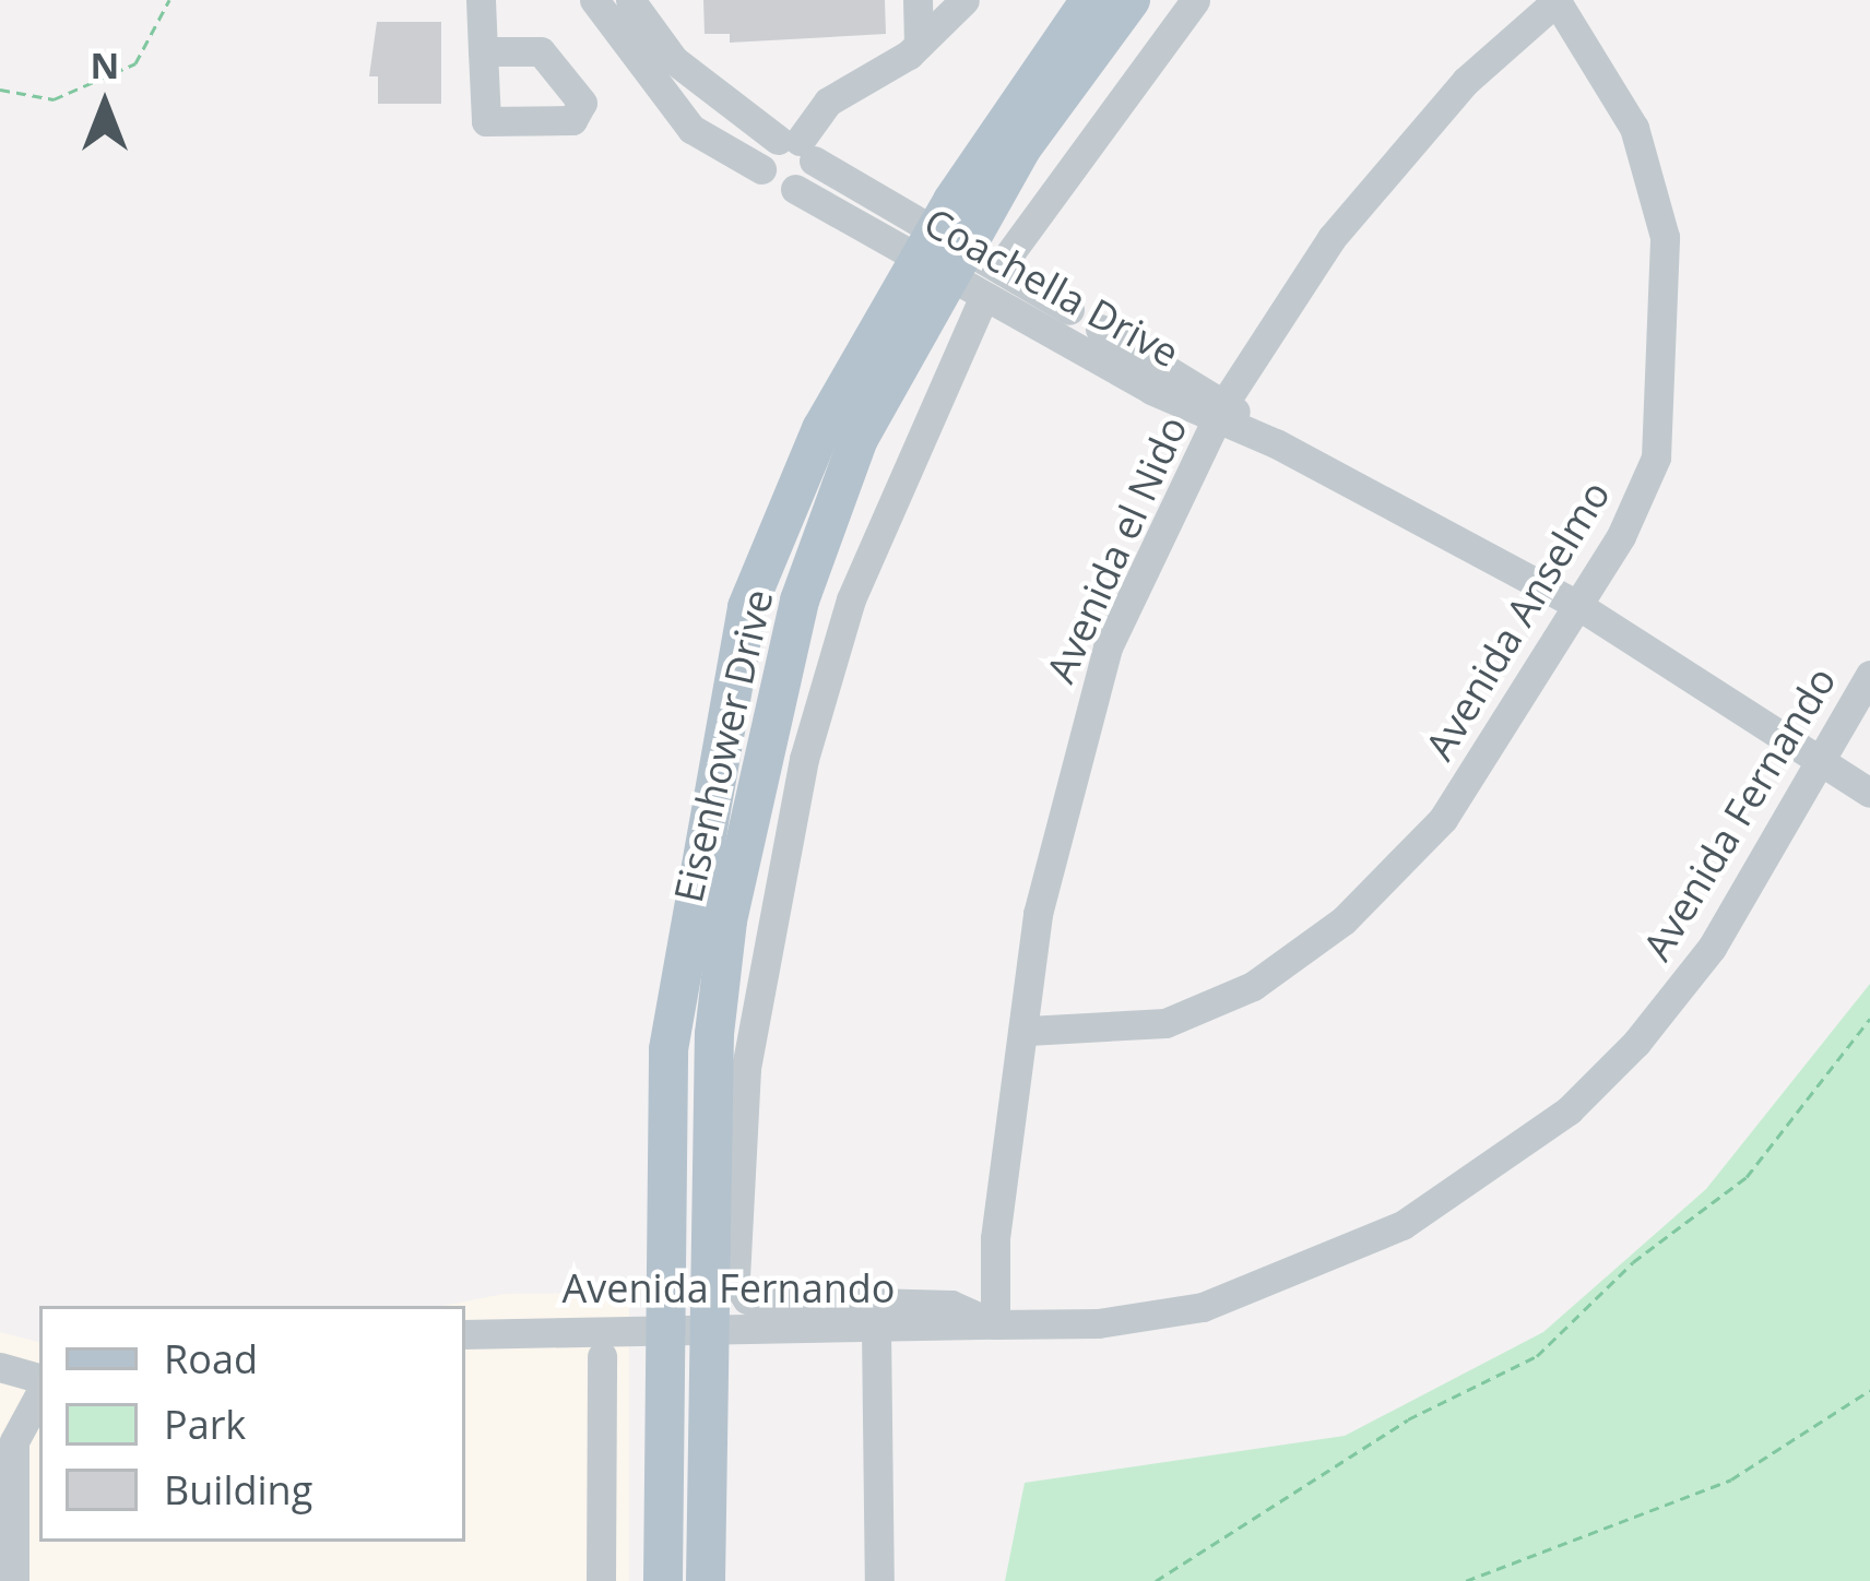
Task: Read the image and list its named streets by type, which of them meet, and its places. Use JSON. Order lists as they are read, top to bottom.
{
  "streets": {
    "main road": ["Eisenhower Drive"],
    "street": [
      "Coachella Drive",
      "Avenida el Nido",
      "Avenida Anselmo",
      "Avenida Fernando"
    ]
  },
  "crossings": [
    ["Coachella Drive", "Avenida el Nido"],
    ["Coachella Drive", "Avenida Anselmo"],
    ["Coachella Drive", "Eisenhower Drive"],
    ["Coachella Drive", "Avenida Fernando"],
    ["Avenida el Nido", "Avenida Anselmo"],
    ["Avenida el Nido", "Avenida Fernando"],
    ["Eisenhower Drive", "Avenida Fernando"]
  ],
  "legend": ["Road", "Park", "Building"],
  "north": "top"
}
